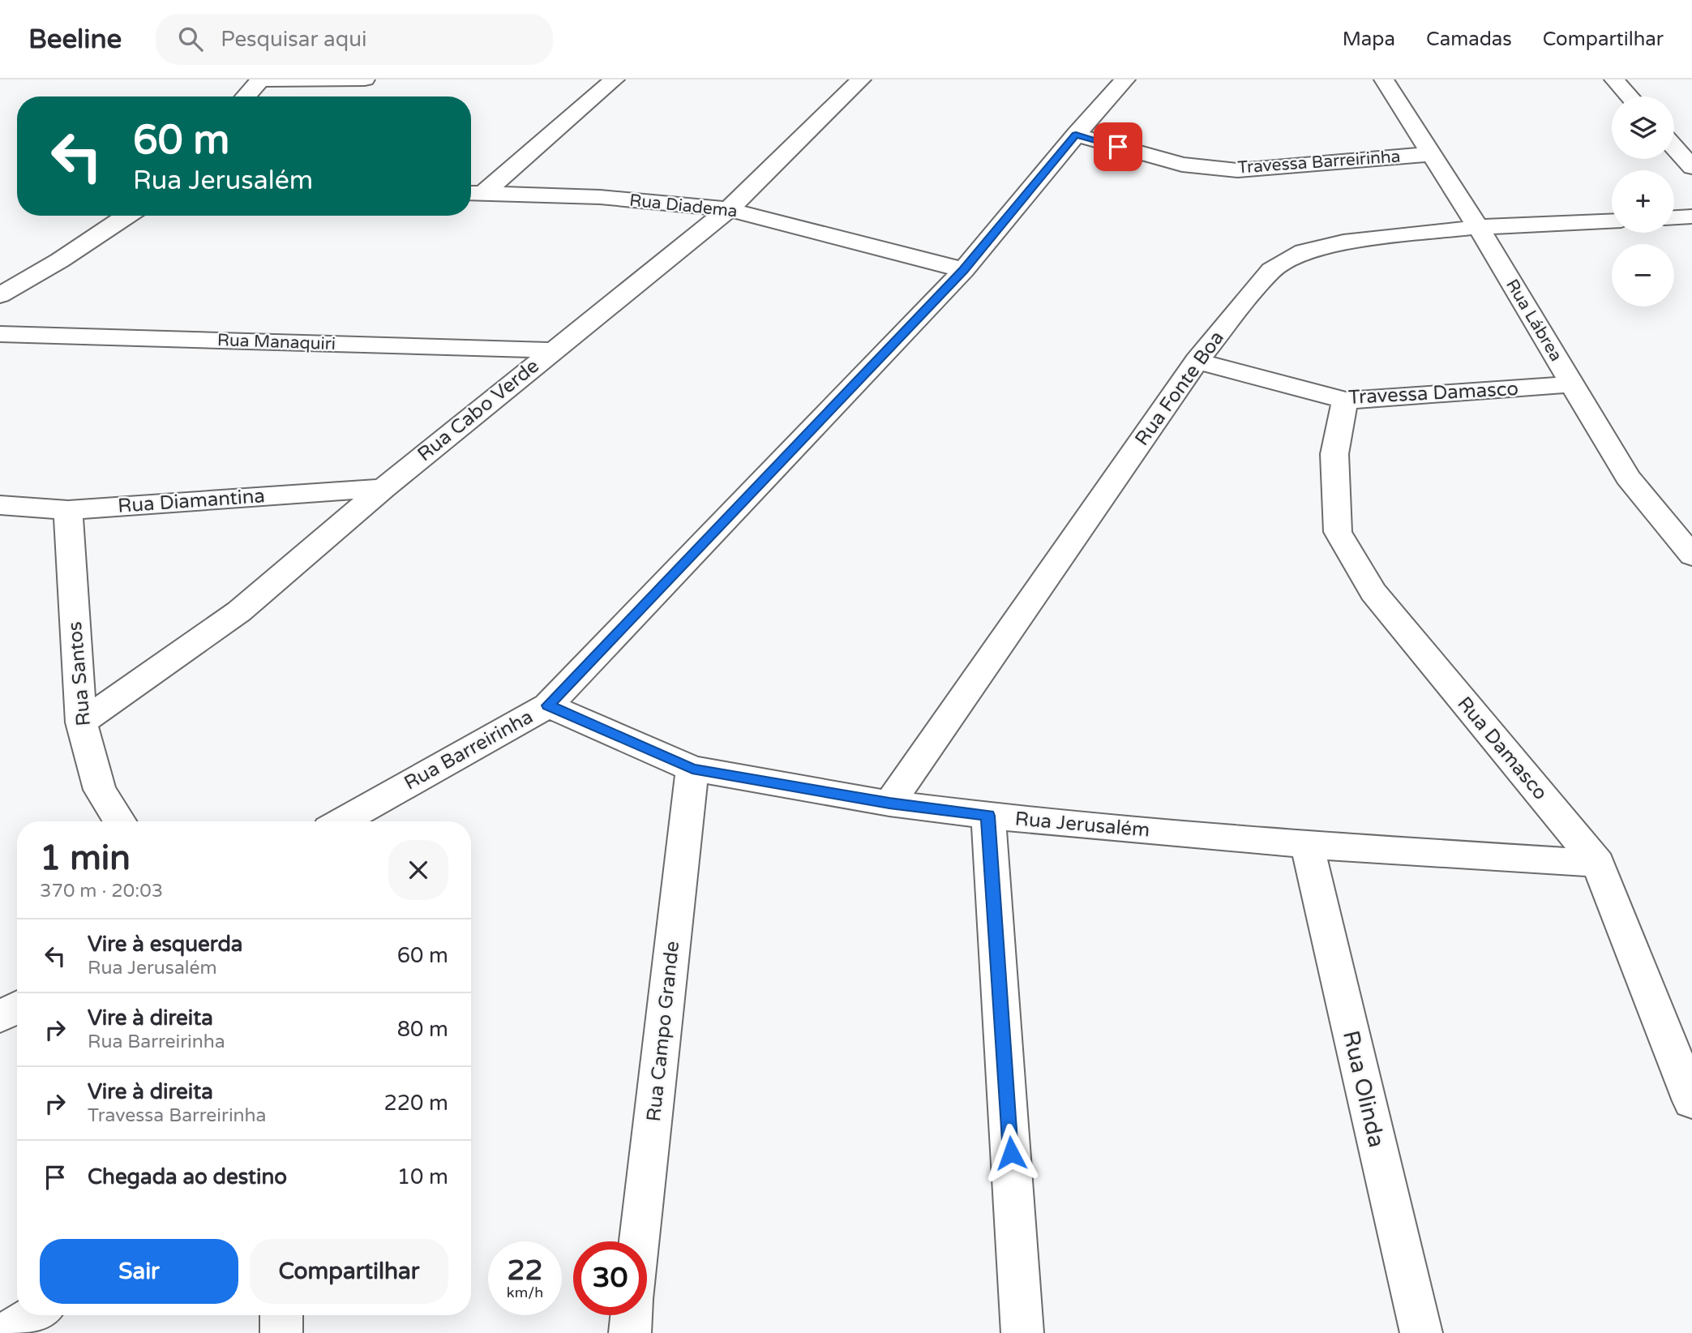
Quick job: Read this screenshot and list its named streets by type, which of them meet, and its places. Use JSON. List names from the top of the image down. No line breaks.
{"streets":{"street":["Travessa Barreirinha","Rua Diadema","Rua Lábrea","Rua Manaquiri","Rua Fonte Boa","Travessa Damasco","Rua Cabo Verde","Rua Diamantina","Rua Santos","Rua Damasco","Rua Barreirinha","Rua Jerusalém","Rua Campo Grande","Rua Olinda"]},"crossings":[["Travessa Barreirinha","Rua Lábrea"],["Travessa Barreirinha","Rua Barreirinha"],["Rua Diadema","Rua Cabo Verde"],["Rua Diadema","Rua Barreirinha"],["Rua Lábrea","Rua Fonte Boa"],["Rua Lábrea","Travessa Damasco"],["Rua Manaquiri","Rua Cabo Verde"],["Rua Fonte Boa","Travessa Damasco"],["Rua Fonte Boa","Rua Jerusalém"],["Travessa Damasco","Rua Damasco"],["Rua Cabo Verde","Rua Diamantina"],["Rua Cabo Verde","Rua Santos"],["Rua Diamantina","Rua Santos"],["Rua Damasco","Rua Jerusalém"],["Rua Barreirinha","Rua Jerusalém"],["Rua Jerusalém","Rua Campo Grande"],["Rua Jerusalém","Rua Olinda"]],"page":{"header":"Beeline","search":"Pesquisar aqui","nav":["Mapa","Camadas","Compartilhar"],"map_buttons":["+","−"],"turn":["60 m","Rua Jerusalém"],"heading":["1 min","370 m · 20:03"],"list":[{"name":"Vire à esquerda","note":"Rua Jerusalém","value":"60 m"},{"name":"Vire à direita","note":"Rua Barreirinha","value":"80 m"},{"name":"Vire à direita","note":"Travessa Barreirinha","value":"220 m"},{"name":"Chegada ao destino","value":"10 m"}],"buttons":["Sair","Compartilhar"],"speed":"22 km/h","limit":"30"}}
